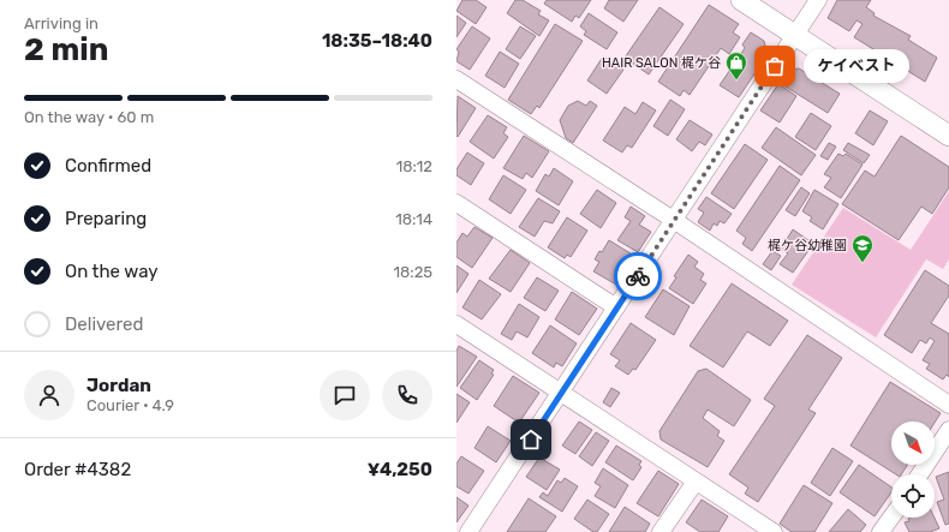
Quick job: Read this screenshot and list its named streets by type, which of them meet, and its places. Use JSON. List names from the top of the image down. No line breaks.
{"places":{"other":["ケイベスト"],"shop":["HAIR SALON 梶ケ谷"],"school or university":["梶ケ谷幼稚園"]},"north":"bottom right","page":{"heading":["2 min","Arriving in","18:35–18:40"],"panel":["Jordan","Courier · 4.9","Order #4382","¥4,250"],"bubble":"ケイベスト","bar":"On the way · 60 m","list":[["Confirmed","18:12"],["Preparing","18:14"],["On the way","18:25"],"Delivered"]}}
